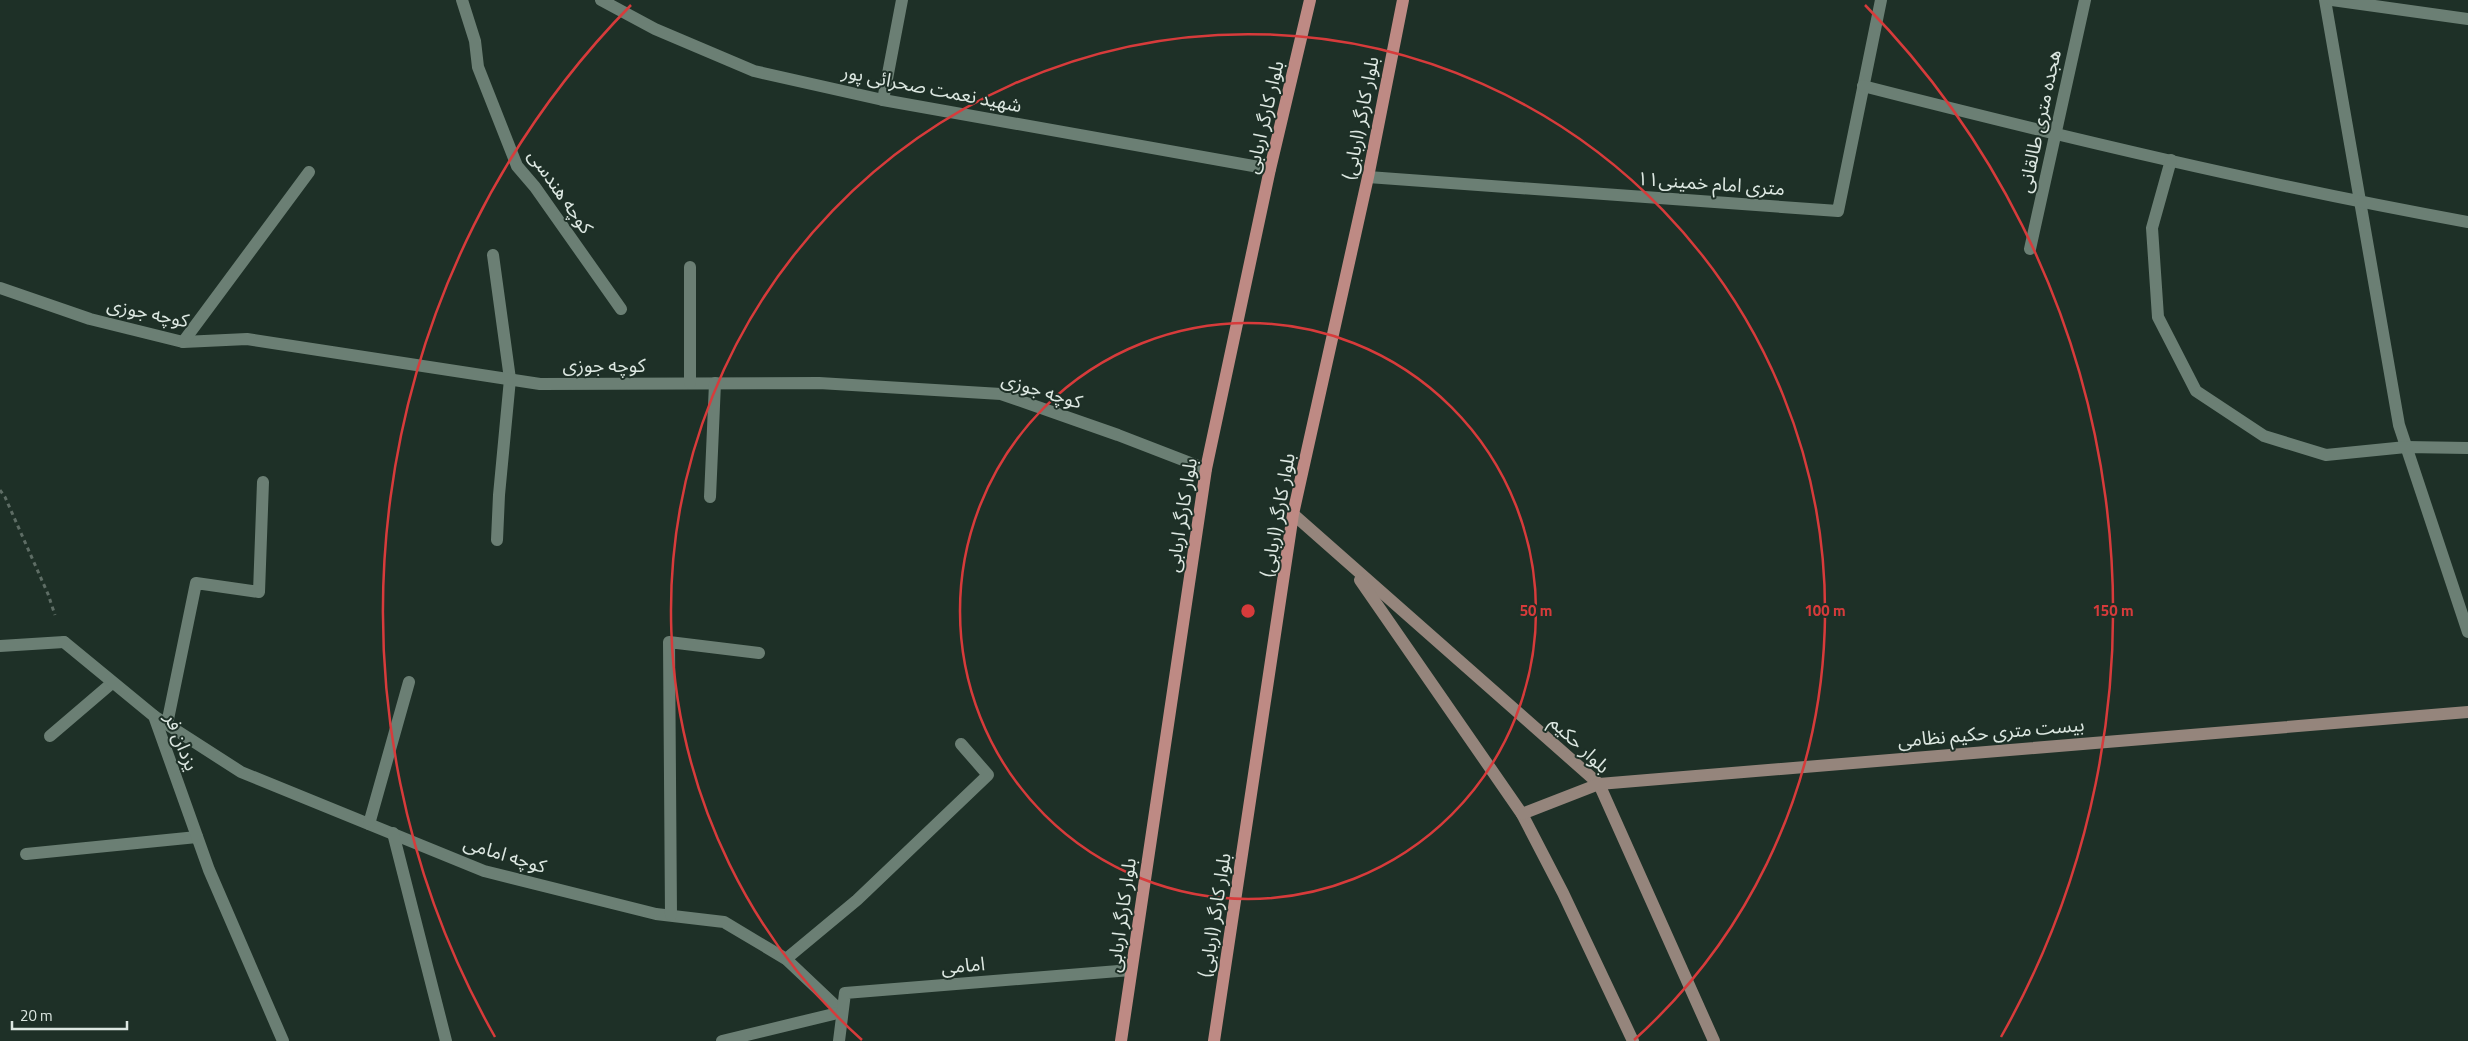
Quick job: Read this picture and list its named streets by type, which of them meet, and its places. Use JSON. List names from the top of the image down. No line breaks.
{"streets":{"main road":["بلوار کارگر اربابی","بلوار کارگر (اربابی)"],"street":["شهید نعمت صحرائی پور","هجده متری طالقانی","۱۱متری امام خمینی","کوچه هندسی","کوچه جوزی","بیست متری حکیم نظامی","یزدان فر","بلوار حکیم","کوچه امامی","امامی"]},"crossings":[["شهید نعمت صحرائی پور","بلوار کارگر اربابی"],["بلوار کارگر اربابی","کوچه جوزی"],["بلوار کارگر اربابی","امامی"],["بلوار کارگر (اربابی)","۱۱متری امام خمینی"],["بلوار کارگر (اربابی)","بلوار حکیم"],["بیست متری حکیم نظامی","بلوار حکیم"],["یزدان فر","کوچه امامی"],["کوچه امامی","امامی"]],"scale_bar":"20 m","rings":["50 m","100 m","150 m"]}
